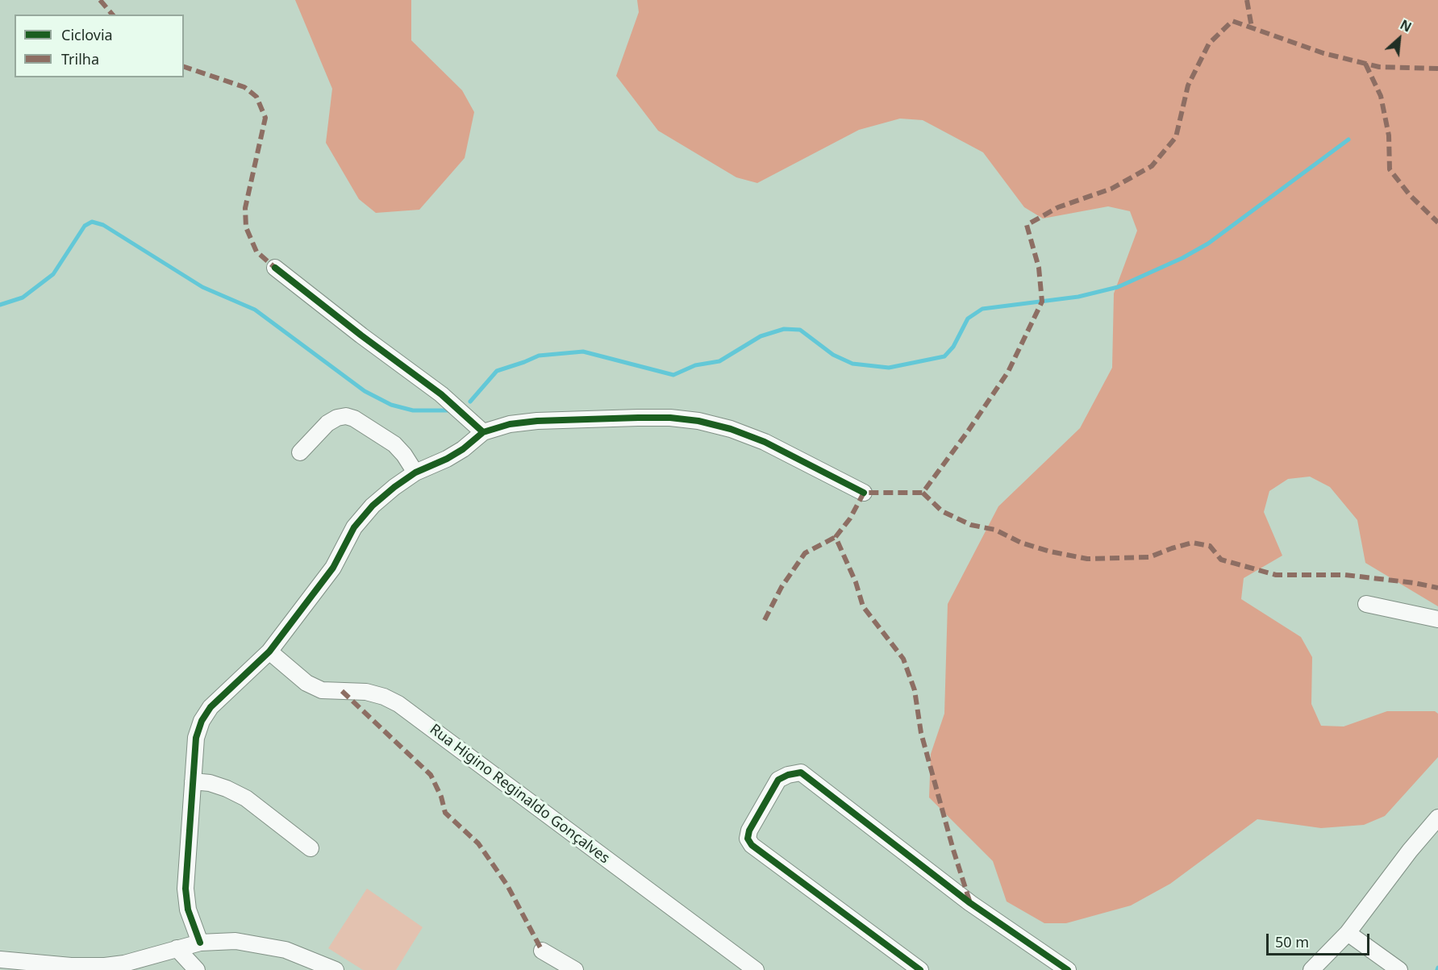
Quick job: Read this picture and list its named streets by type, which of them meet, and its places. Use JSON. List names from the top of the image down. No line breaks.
{"streets":{"street":["Rua Higino Reginaldo Gonçalves"]},"legend":["Ciclovia","Trilha"],"scale_bar":"50 m","north":"top right"}
